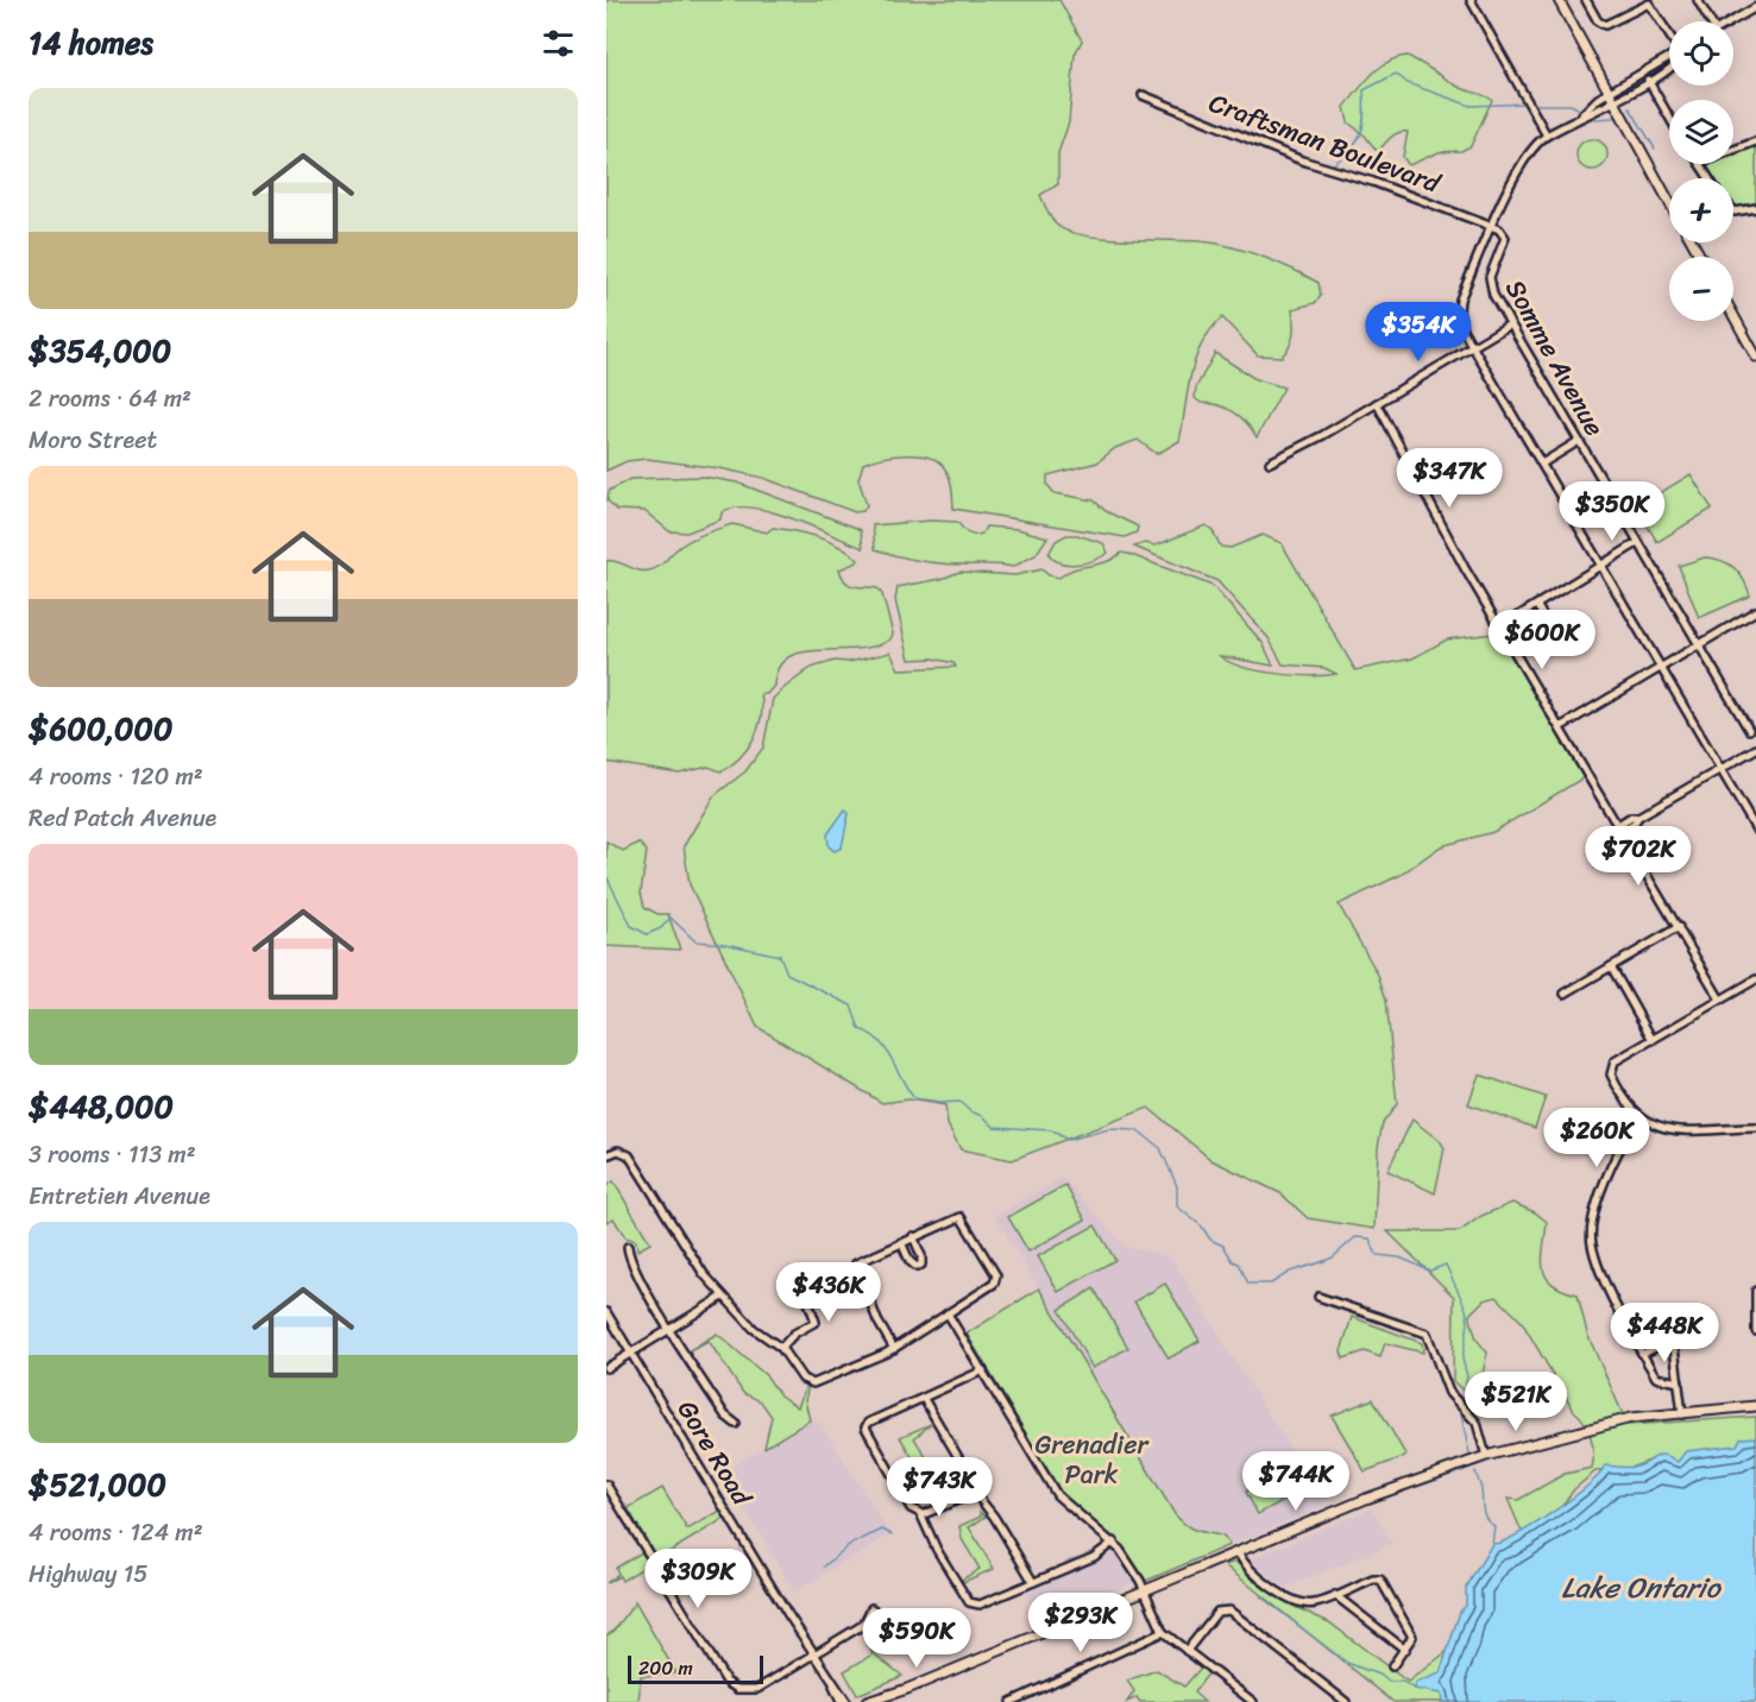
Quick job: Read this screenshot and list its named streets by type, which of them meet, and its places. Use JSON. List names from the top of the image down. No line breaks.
{"streets":{"street":["Craftsman Boulevard","Somme Avenue","Gore Road"]},"crossings":[["Craftsman Boulevard","Somme Avenue"]],"water":["Lake Ontario"],"parks":["Grenadier Park"],"scale_bar":"200 m","page":{"heading":"14 homes","map_buttons":["+","−"],"list":[{"name":"$354,000","note":"2 rooms · 64 m² · Moro Street"},{"name":"$600,000","note":"4 rooms · 120 m² · Red Patch Avenue"},{"name":"$448,000","note":"3 rooms · 113 m² · Entretien Avenue"},{"name":"$521,000","note":"4 rooms · 124 m² · Highway 15"}],"price":["$354K","$347K","$350K","$600K","$702K","$260K","$436K","$448K","$521K","$744K","$743K","$309K","$293K","$590K"],"scale":"200 m"}}
